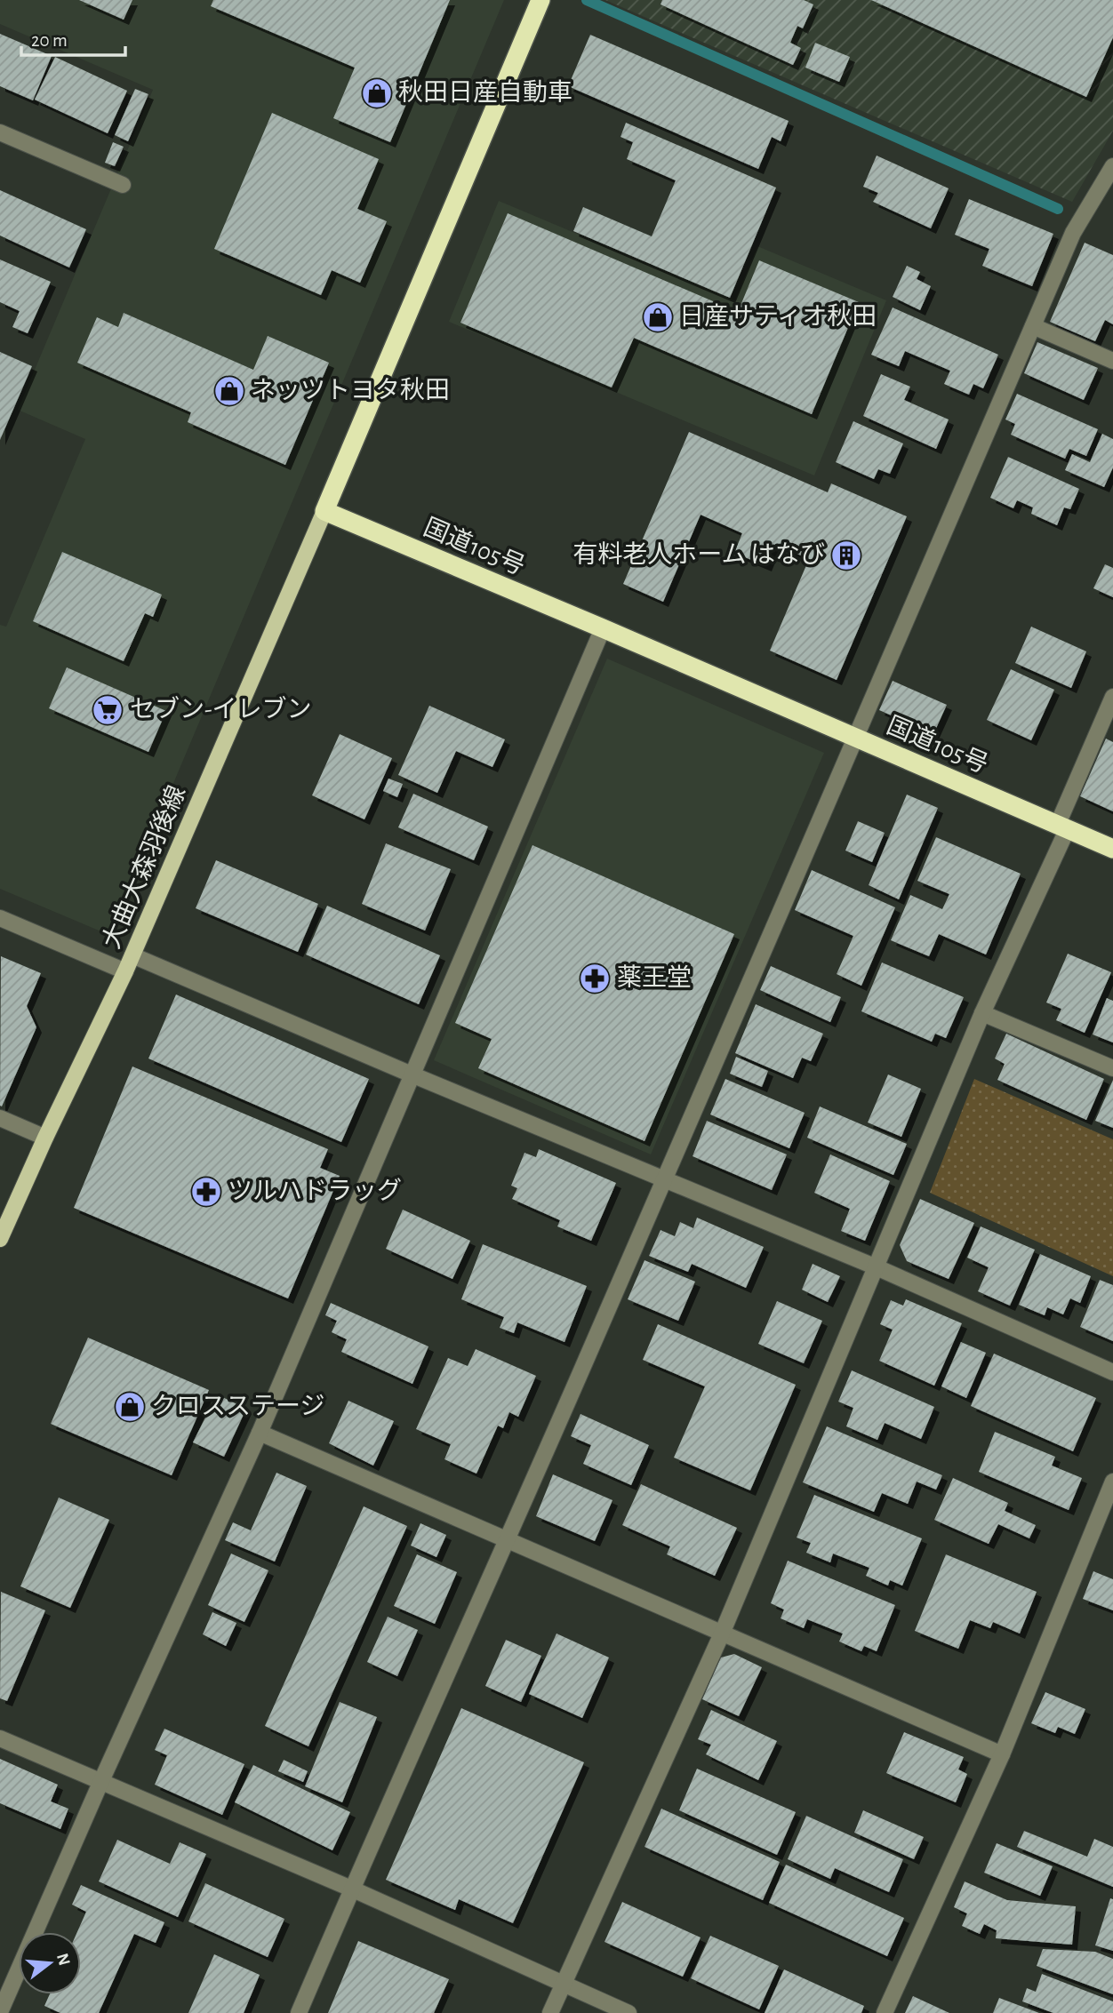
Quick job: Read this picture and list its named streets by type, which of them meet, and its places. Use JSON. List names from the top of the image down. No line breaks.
{"streets":{"highway":["国道105号"],"main road":["大曲大森羽後線"]},"crossings":[["国道105号","大曲大森羽後線"]],"places":{"shop":["秋田日産自動車","日産サティオ秋田","ネッツトヨタ秋田","クロスステージ"],"building":["有料老人ホーム はなび"],"supermarket":["セブン-イレブン"],"pharmacy":["薬王堂","ツルハドラッグ"]},"scale_bar":"20 m","north":"right"}
